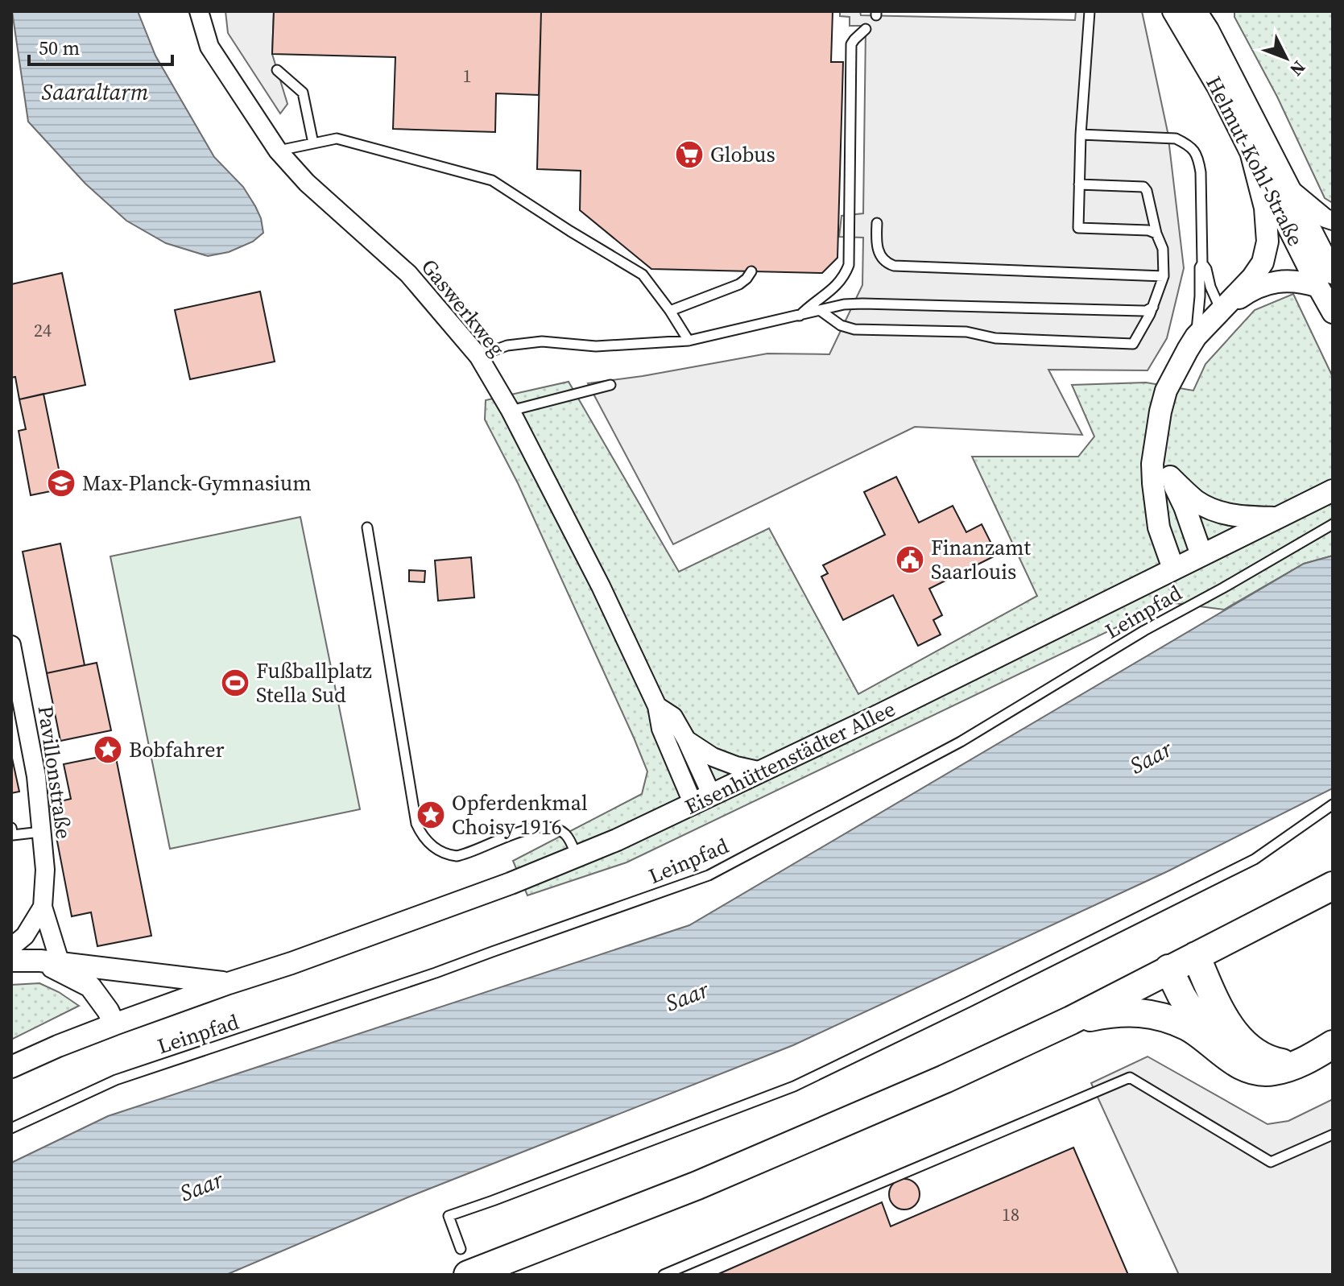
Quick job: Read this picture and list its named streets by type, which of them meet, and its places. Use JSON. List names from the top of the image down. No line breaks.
{"streets":{"street":["Helmut-Kohl-Straße","Gaswerkweg","Eisenhüttenstädter Allee","Pavillonstraße"],"lane":["Leinpfad"]},"crossings":[["Gaswerkweg","Eisenhüttenstädter Allee"],["Eisenhüttenstädter Allee","Pavillonstraße"]],"water":["Saaraltarm","Saar"],"places":{"supermarket":["Globus"],"school or university":["Max-Planck-Gymnasium"],"public building":["Finanzamt Saarlouis"],"sports":["Fußballplatz Stella Sud"],"place":["Bobfahrer","Opferdenkmal Choisy 1916"]},"house_numbers":["1","24","18"],"scale_bar":"50 m","north":"bottom right"}
